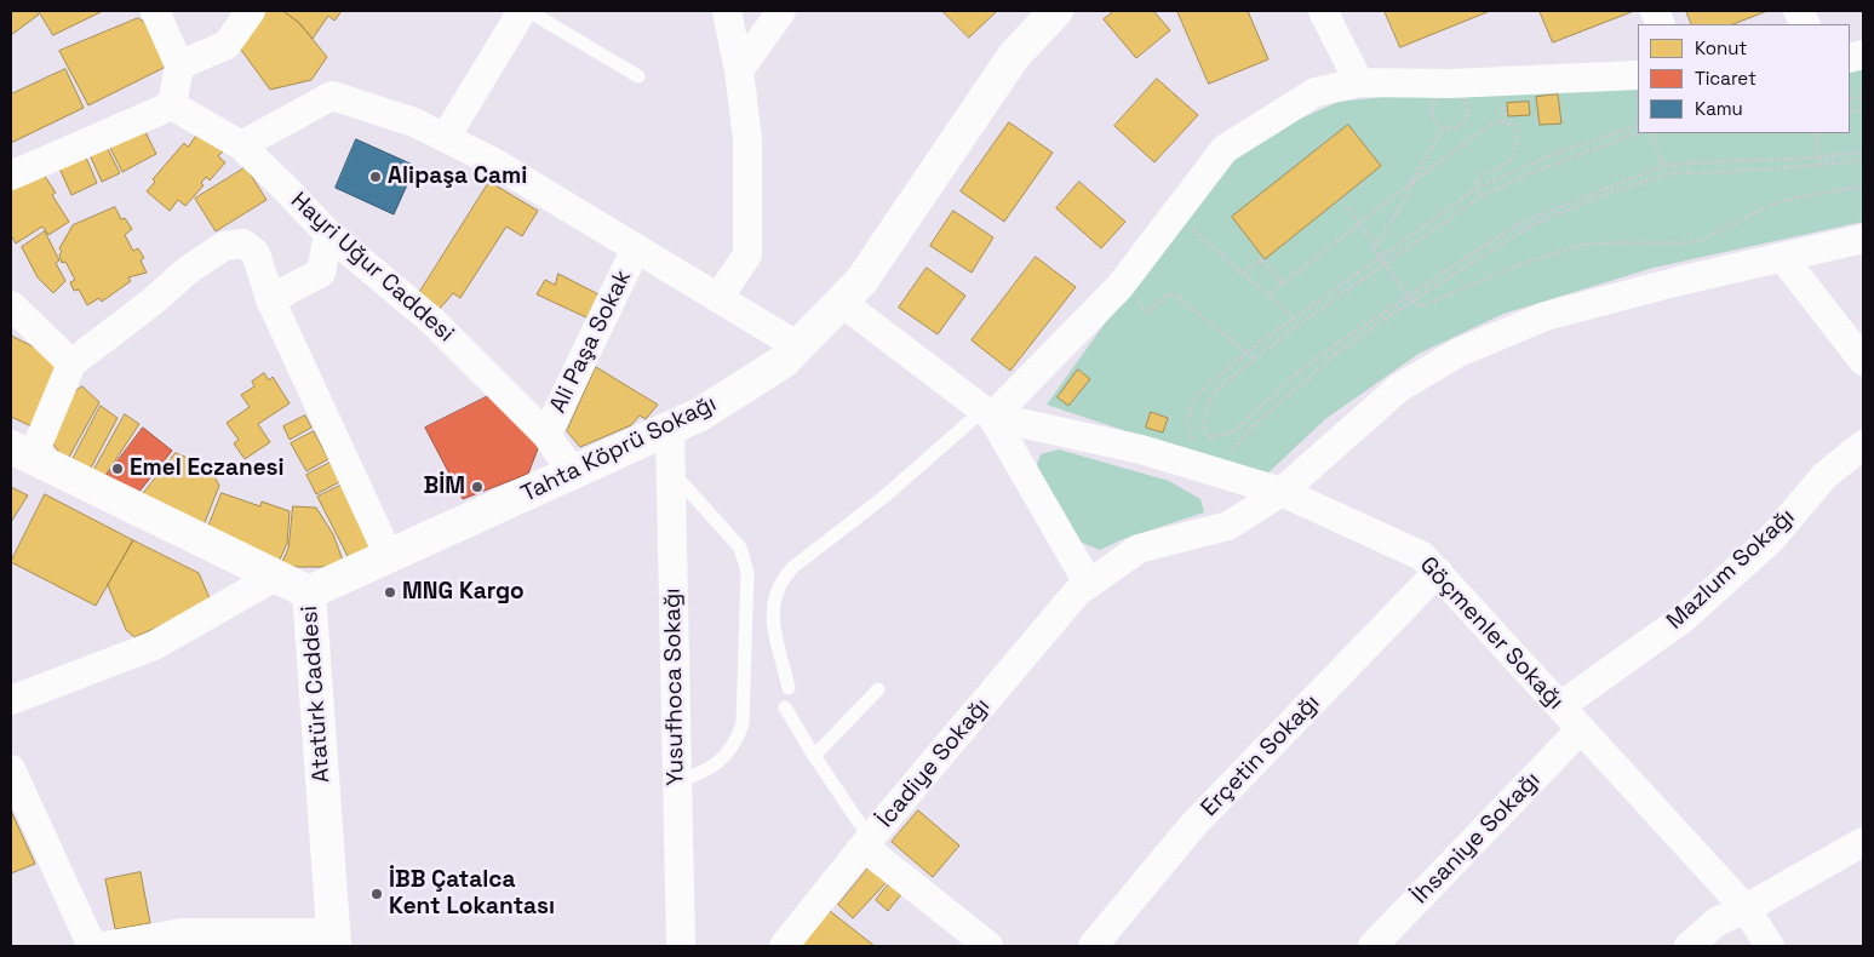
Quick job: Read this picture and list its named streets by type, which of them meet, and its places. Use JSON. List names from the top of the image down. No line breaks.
{"streets":{"street":["Hayri Uğur Caddesi","Ali Paşa Sokak","Tahta Köprü Sokağı","Mazlum Sokağı","Göçmenler Sokağı","Yusufhoca Sokağı","Atatürk Caddesi","Erçetin Sokağı","İcadiye Sokağı","İhsaniye Sokağı"]},"crossings":[["Hayri Uğur Caddesi","Ali Paşa Sokak"],["Hayri Uğur Caddesi","Tahta Köprü Sokağı"],["Tahta Köprü Sokağı","Göçmenler Sokağı"],["Tahta Köprü Sokağı","Yusufhoca Sokağı"],["Tahta Köprü Sokağı","Atatürk Caddesi"],["Mazlum Sokağı","Göçmenler Sokağı"],["Göçmenler Sokağı","Erçetin Sokağı"],["Göçmenler Sokağı","İcadiye Sokağı"],["Göçmenler Sokağı","İhsaniye Sokağı"]],"places":["Alipaşa Cami","Emel Eczanesi","BİM","MNG Kargo","İBB Çatalca Kent Lokantası"],"legend":["Konut","Ticaret","Kamu"]}
